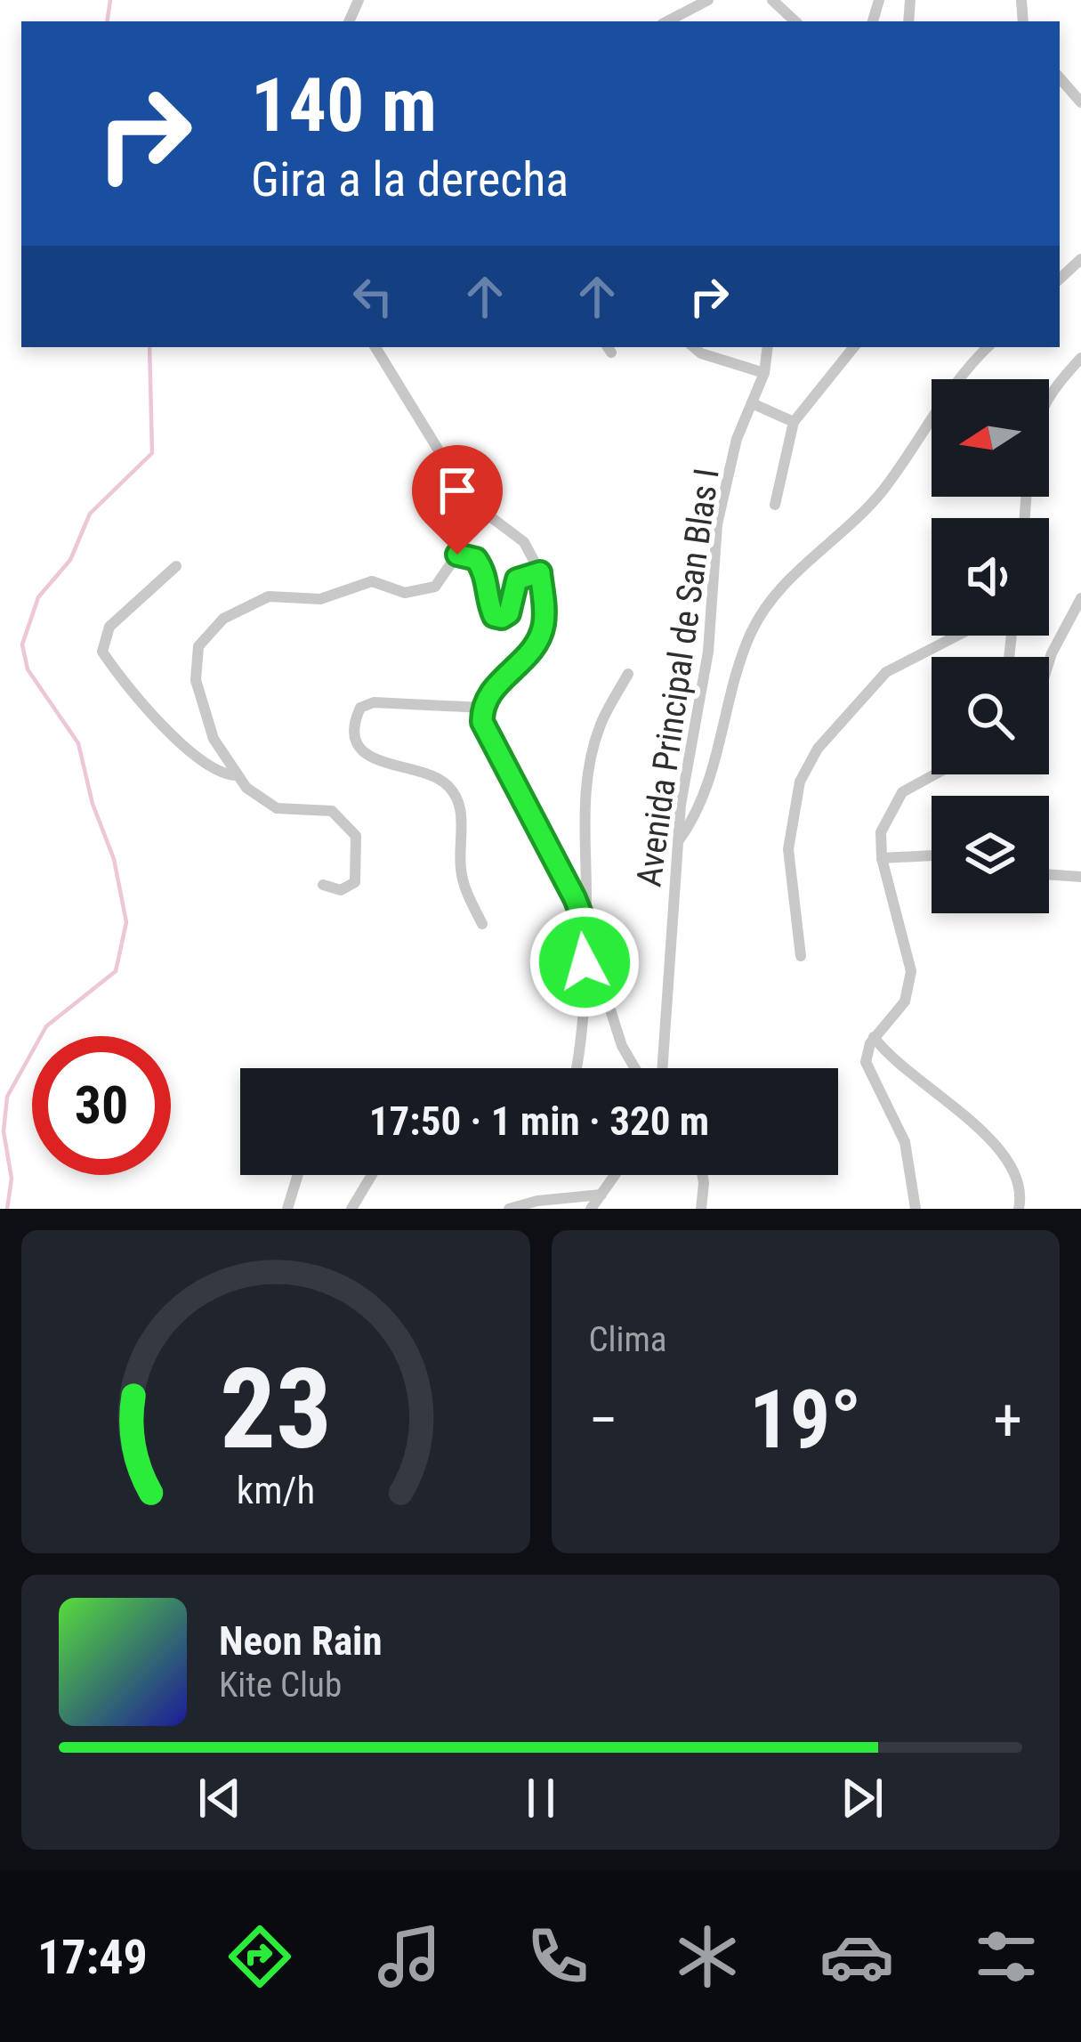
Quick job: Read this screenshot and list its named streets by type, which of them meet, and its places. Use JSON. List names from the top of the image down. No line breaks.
{"streets":{"street":["Avenida Principal de San Blas I"]},"north":"left","page":{"turn":["140 m","Gira a la derecha"],"limit":"30","trip":"17:50 · 1 min · 320 m","tile":"Clima","heat":["−","19°","+"],"song":["Neon Rain","Kite Club"],"tabs":"17:49","gauge":["23","km/h"]}}
